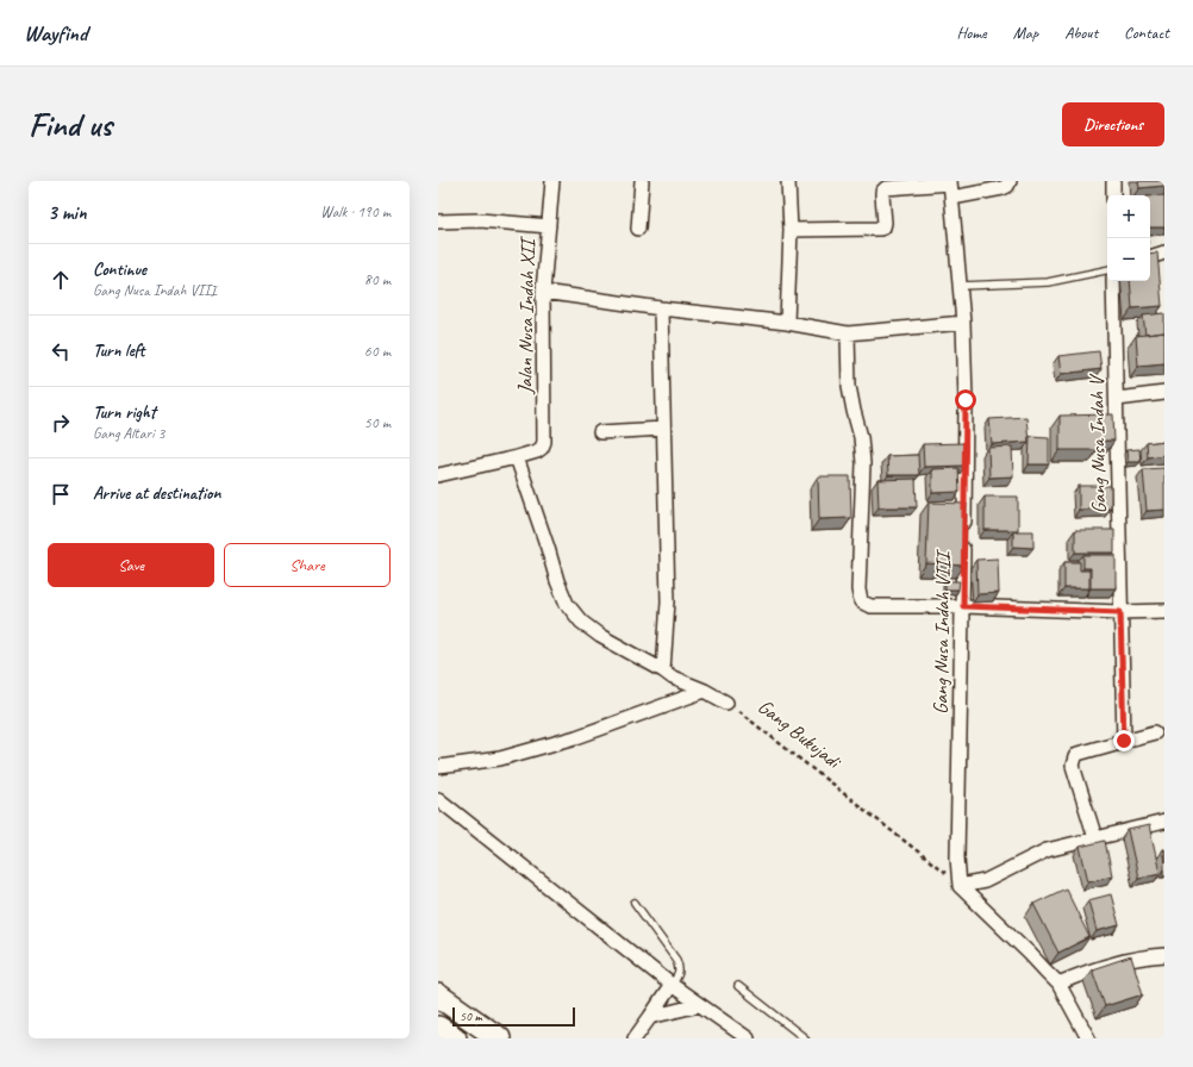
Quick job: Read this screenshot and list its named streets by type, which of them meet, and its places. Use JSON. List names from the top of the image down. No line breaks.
{"streets":{"street":["Jalan Nusa Indah XII","Gang Nusa Indah V","Gang Nusa Indah VIII","Gang Bukujadi"]},"crossings":[["Jalan Nusa Indah XII","Gang Bukujadi"],["Gang Nusa Indah VIII","Gang Bukujadi"]],"scale_bar":"50 m","page":{"header":"Wayfind","nav":["Home","Map","About","Contact"],"buttons":["Directions",["Save","Share"]],"title":"Find us","heading":["3 min","Walk · 190 m"],"map_buttons":["+","−"],"list":[["Continue","Gang Nusa Indah VIII","80 m"],["Turn left","60 m"],["Turn right","Gang Altari 3","50 m"],"Arrive at destination"],"scale":"50 m"}}
